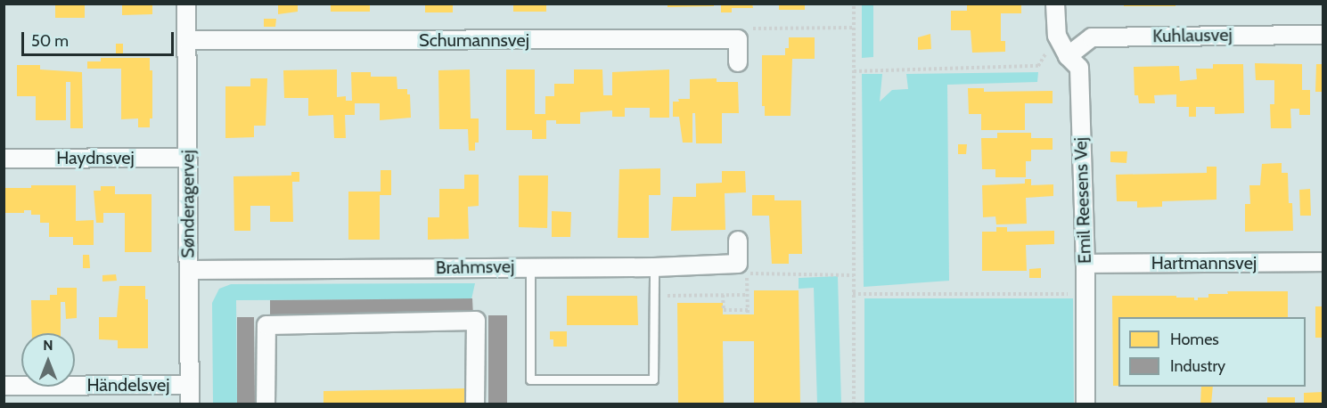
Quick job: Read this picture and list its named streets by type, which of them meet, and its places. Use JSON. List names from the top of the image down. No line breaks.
{"streets":{"street":["Kuhlausvej","Schumannsvej","Haydnsvej","Emil Reesens Vej","Sønderagervej","Hartmannsvej","Brahmsvej","Händelsvej"]},"crossings":[["Kuhlausvej","Emil Reesens Vej"],["Schumannsvej","Sønderagervej"],["Haydnsvej","Sønderagervej"],["Emil Reesens Vej","Hartmannsvej"],["Sønderagervej","Brahmsvej"],["Sønderagervej","Händelsvej"]],"legend":["Homes","Industry"],"scale_bar":"50 m","north":"top"}
